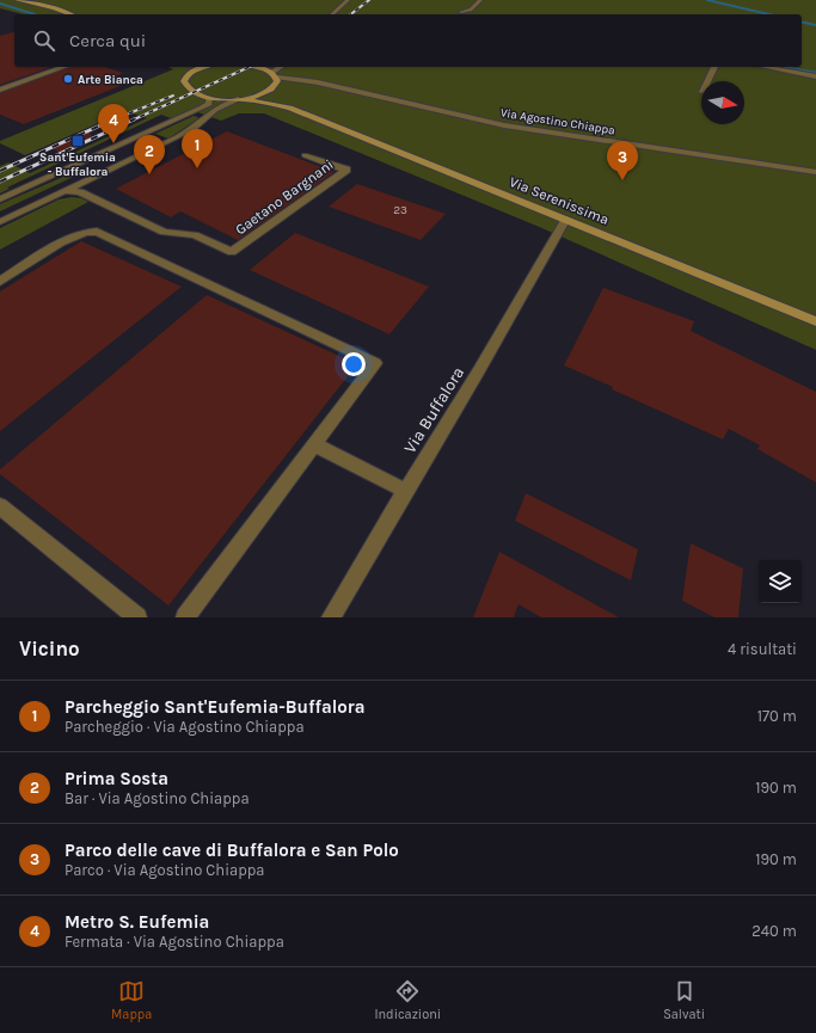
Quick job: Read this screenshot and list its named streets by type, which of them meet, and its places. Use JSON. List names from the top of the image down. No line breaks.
{"streets":{"main road":["Via Serenissima"],"street":["Via Agostino Chiappa","Gaetano Bargnani","Via Buffalora"]},"crossings":[["Via Agostino Chiappa","Via Serenissima"],["Via Serenissima","Via Buffalora"]],"places":{"other":["Arte Bianca"],"transit":["Sant'Eufemia - Buffalora"]},"house_numbers":["23"],"north":"right","page":{"search":"Cerca qui","pins":["4","1","2","3"],"heading":["Vicino","4 risultati"],"list":[{"mark":"1","name":"Parcheggio Sant'Eufemia-Buffalora","note":"Parcheggio · Via Agostino Chiappa","value":"170 m"},{"mark":"2","name":"Prima Sosta","note":"Bar · Via Agostino Chiappa","value":"190 m"},{"mark":"3","name":"Parco delle cave di Buffalora e San Polo","note":"Parco · Via Agostino Chiappa","value":"190 m"},{"mark":"4","name":"Metro S. Eufemia","note":"Fermata · Via Agostino Chiappa","value":"240 m"}],"nav":["Mappa","Indicazioni","Salvati"]}}
